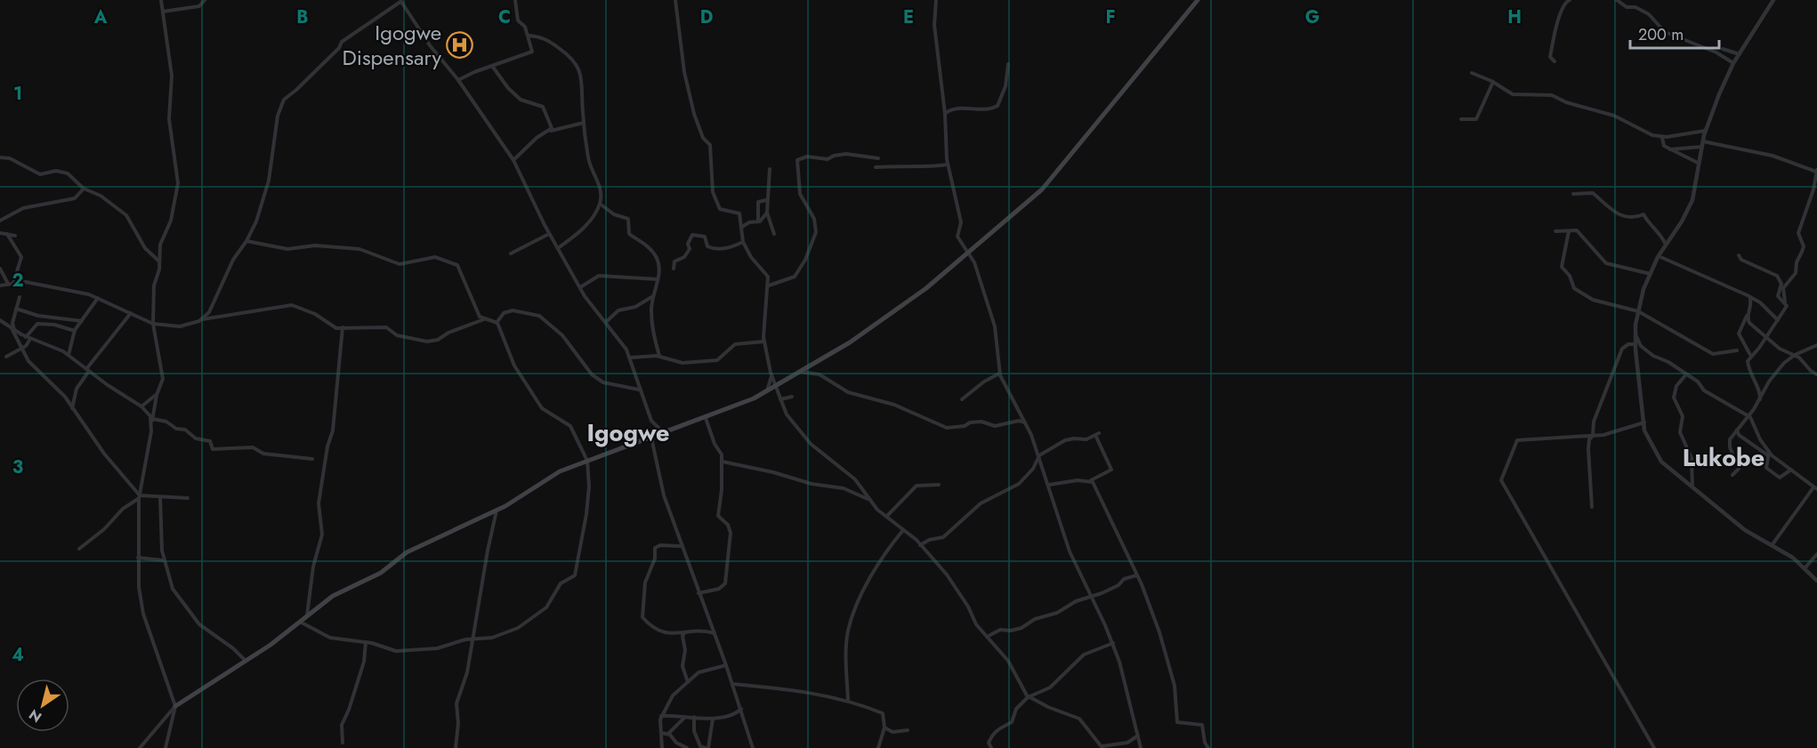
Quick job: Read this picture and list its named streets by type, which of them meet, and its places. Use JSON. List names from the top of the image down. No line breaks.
{"districts":["Igogwe","Lukobe"],"places":{"hospital":["Igogwe Dispensary"]},"scale_bar":"200 m","north":"bottom left","grid":{"columns":["A","B","C","D","E","F","G","H"],"rows":["1","2","3","4"]}}
